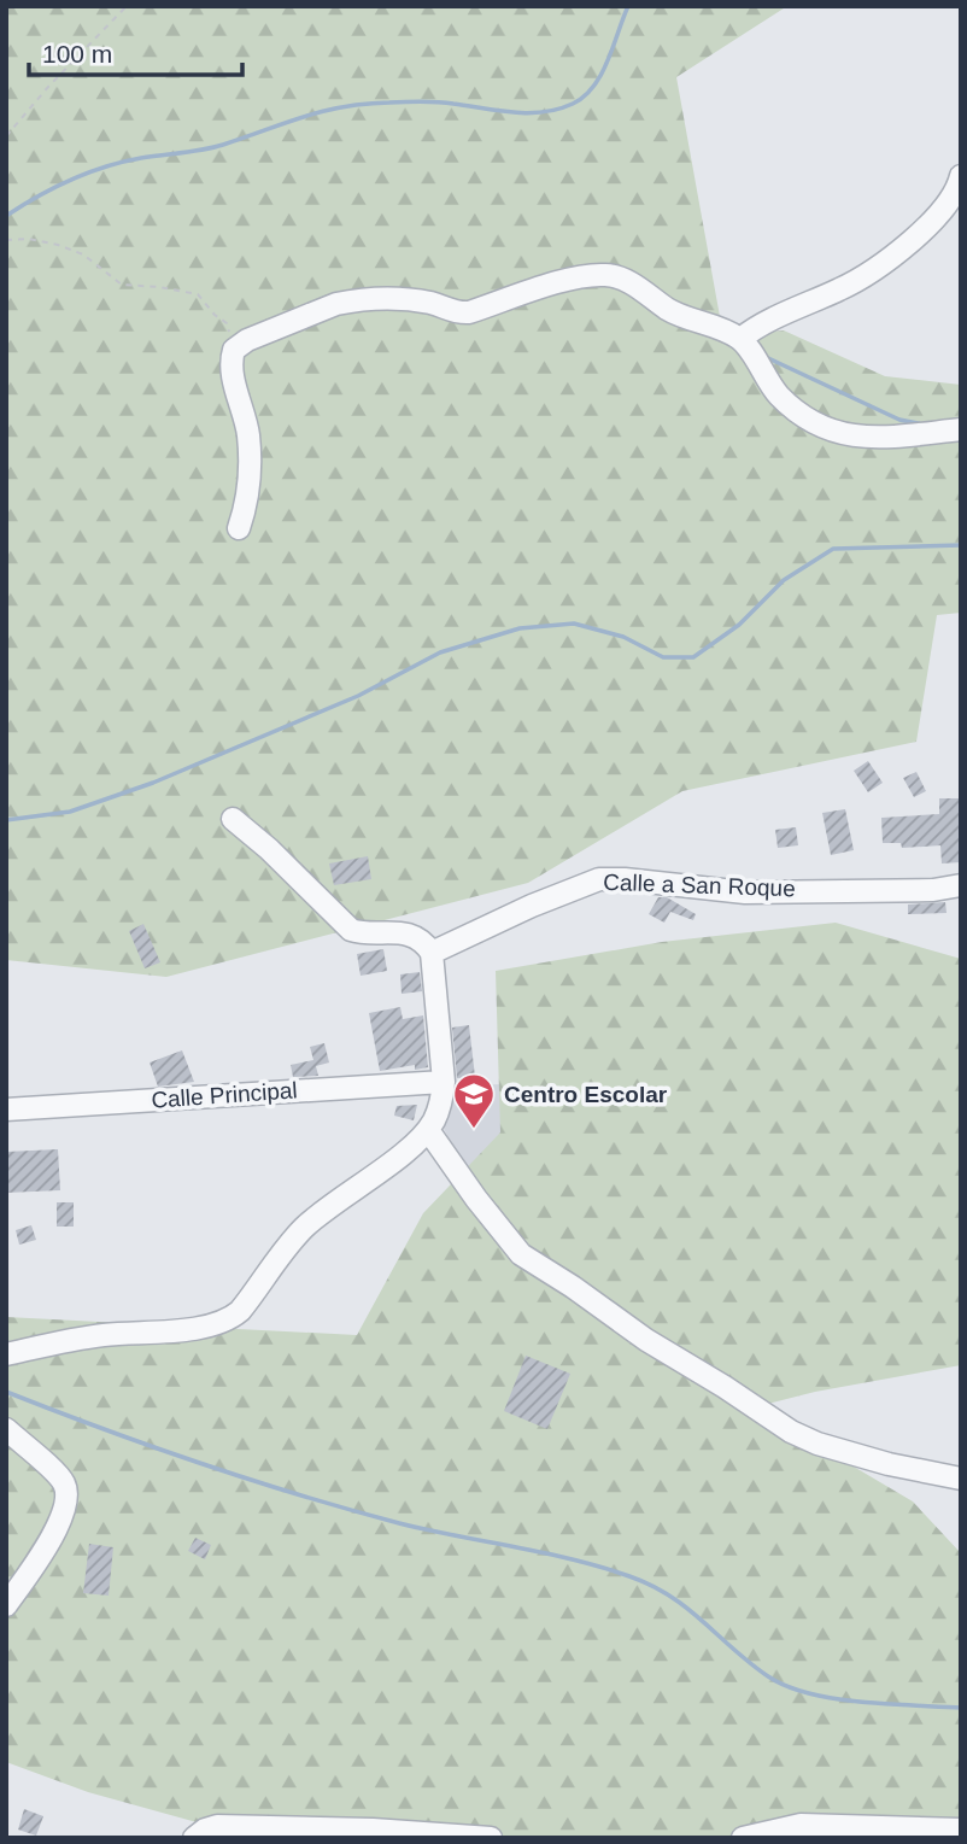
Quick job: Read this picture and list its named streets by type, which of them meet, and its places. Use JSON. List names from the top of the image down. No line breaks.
{"streets":{"street":["Calle a San Roque","Calle Principal"]},"places":{"school or university":["Centro Escolar"]},"scale_bar":"100 m"}
